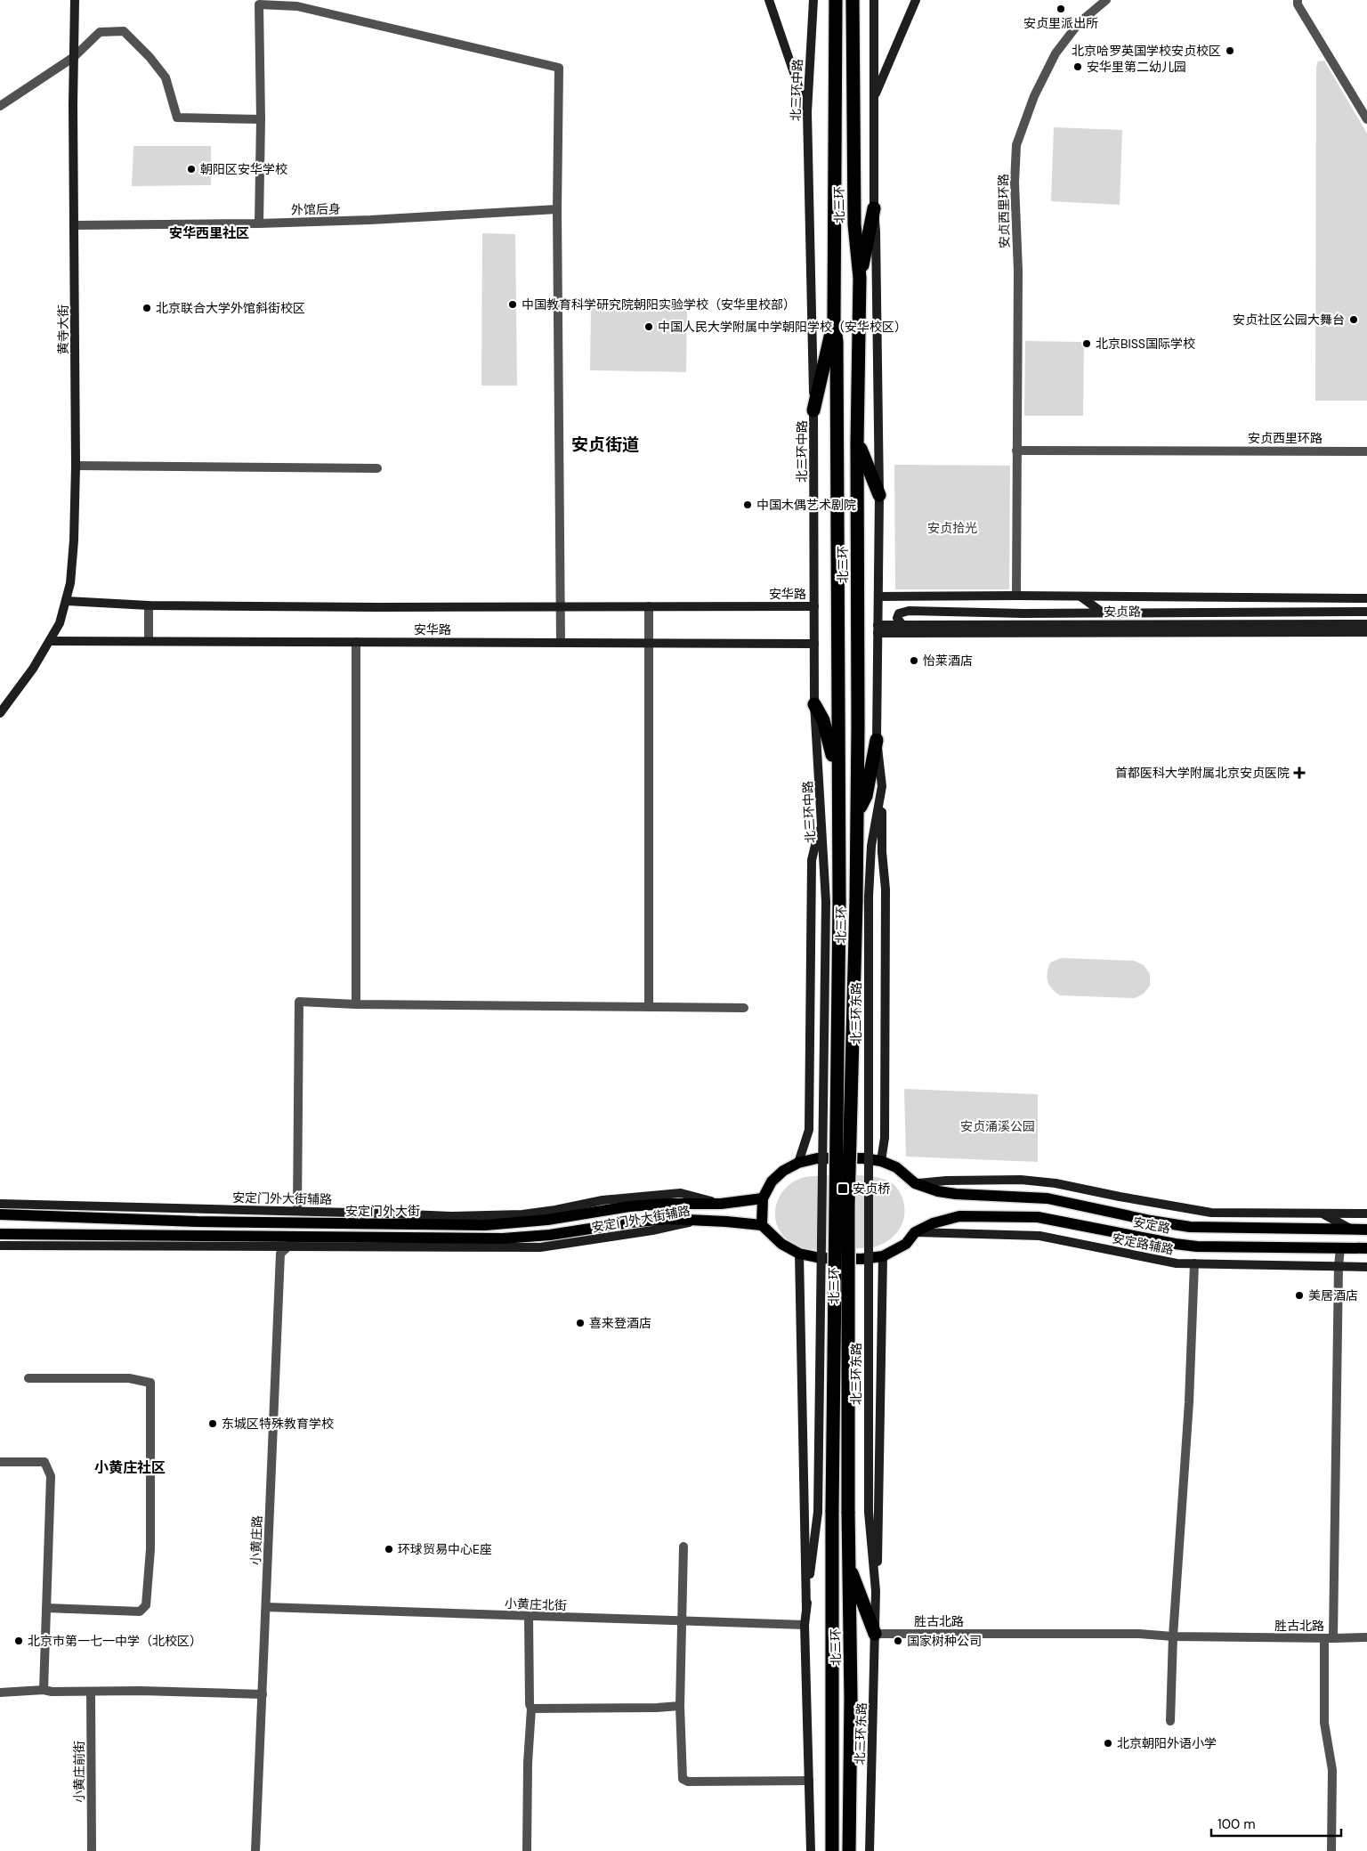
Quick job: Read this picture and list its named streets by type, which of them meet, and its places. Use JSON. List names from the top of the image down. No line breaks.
{"streets":{"highway":["北三环"],"main road":["安定门外大街","安定路"],"street":["北三环中路","外馆后身","安贞西里环路","黄寺大街","安华路","安贞路","北三环东路","安定门外大街辅路","安定路辅路","小黄庄路","小黄庄北街","胜古北路","小黄庄前街"]},"crossings":[["北三环中路","北三环"],["北三环中路","安华路"],["北三环","北三环东路"],["外馆后身","黄寺大街"],["安贞西里环路","安贞路"],["黄寺大街","安华路"],["北三环东路","胜古北路"],["安定门外大街辅路","安定门外大街"],["安定门外大街辅路","小黄庄路"],["安定路","安定路辅路"],["安定路","胜古北路"],["安定路辅路","胜古北路"],["小黄庄路","小黄庄北街"]],"districts":["安华西里社区","安贞街道","小黄庄社区"],"parks":["安贞拾光","安贞涌溪公园"],"places":{"other":["安贞里派出所","北京哈罗英国学校安贞校区","安华里第二幼儿园","朝阳区安华学校","中国教育科学研究院朝阳实验学校（安华里校部）","北京联合大学外馆斜街校区","安贞社区公园大舞台","中国人民大学附属中学朝阳学校（安华校区）","北京BISS国际学校","中国木偶艺术剧院","怡莱酒店","美居酒店","喜来登酒店","东城区特殊教育学校","环球贸易中心E座","北京市第一七一中学（北校区）","国家树种公司","北京朝阳外语小学"],"health":["首都医科大学附属北京安贞医院"],"transit":["安贞桥"]},"scale_bar":"100 m"}
